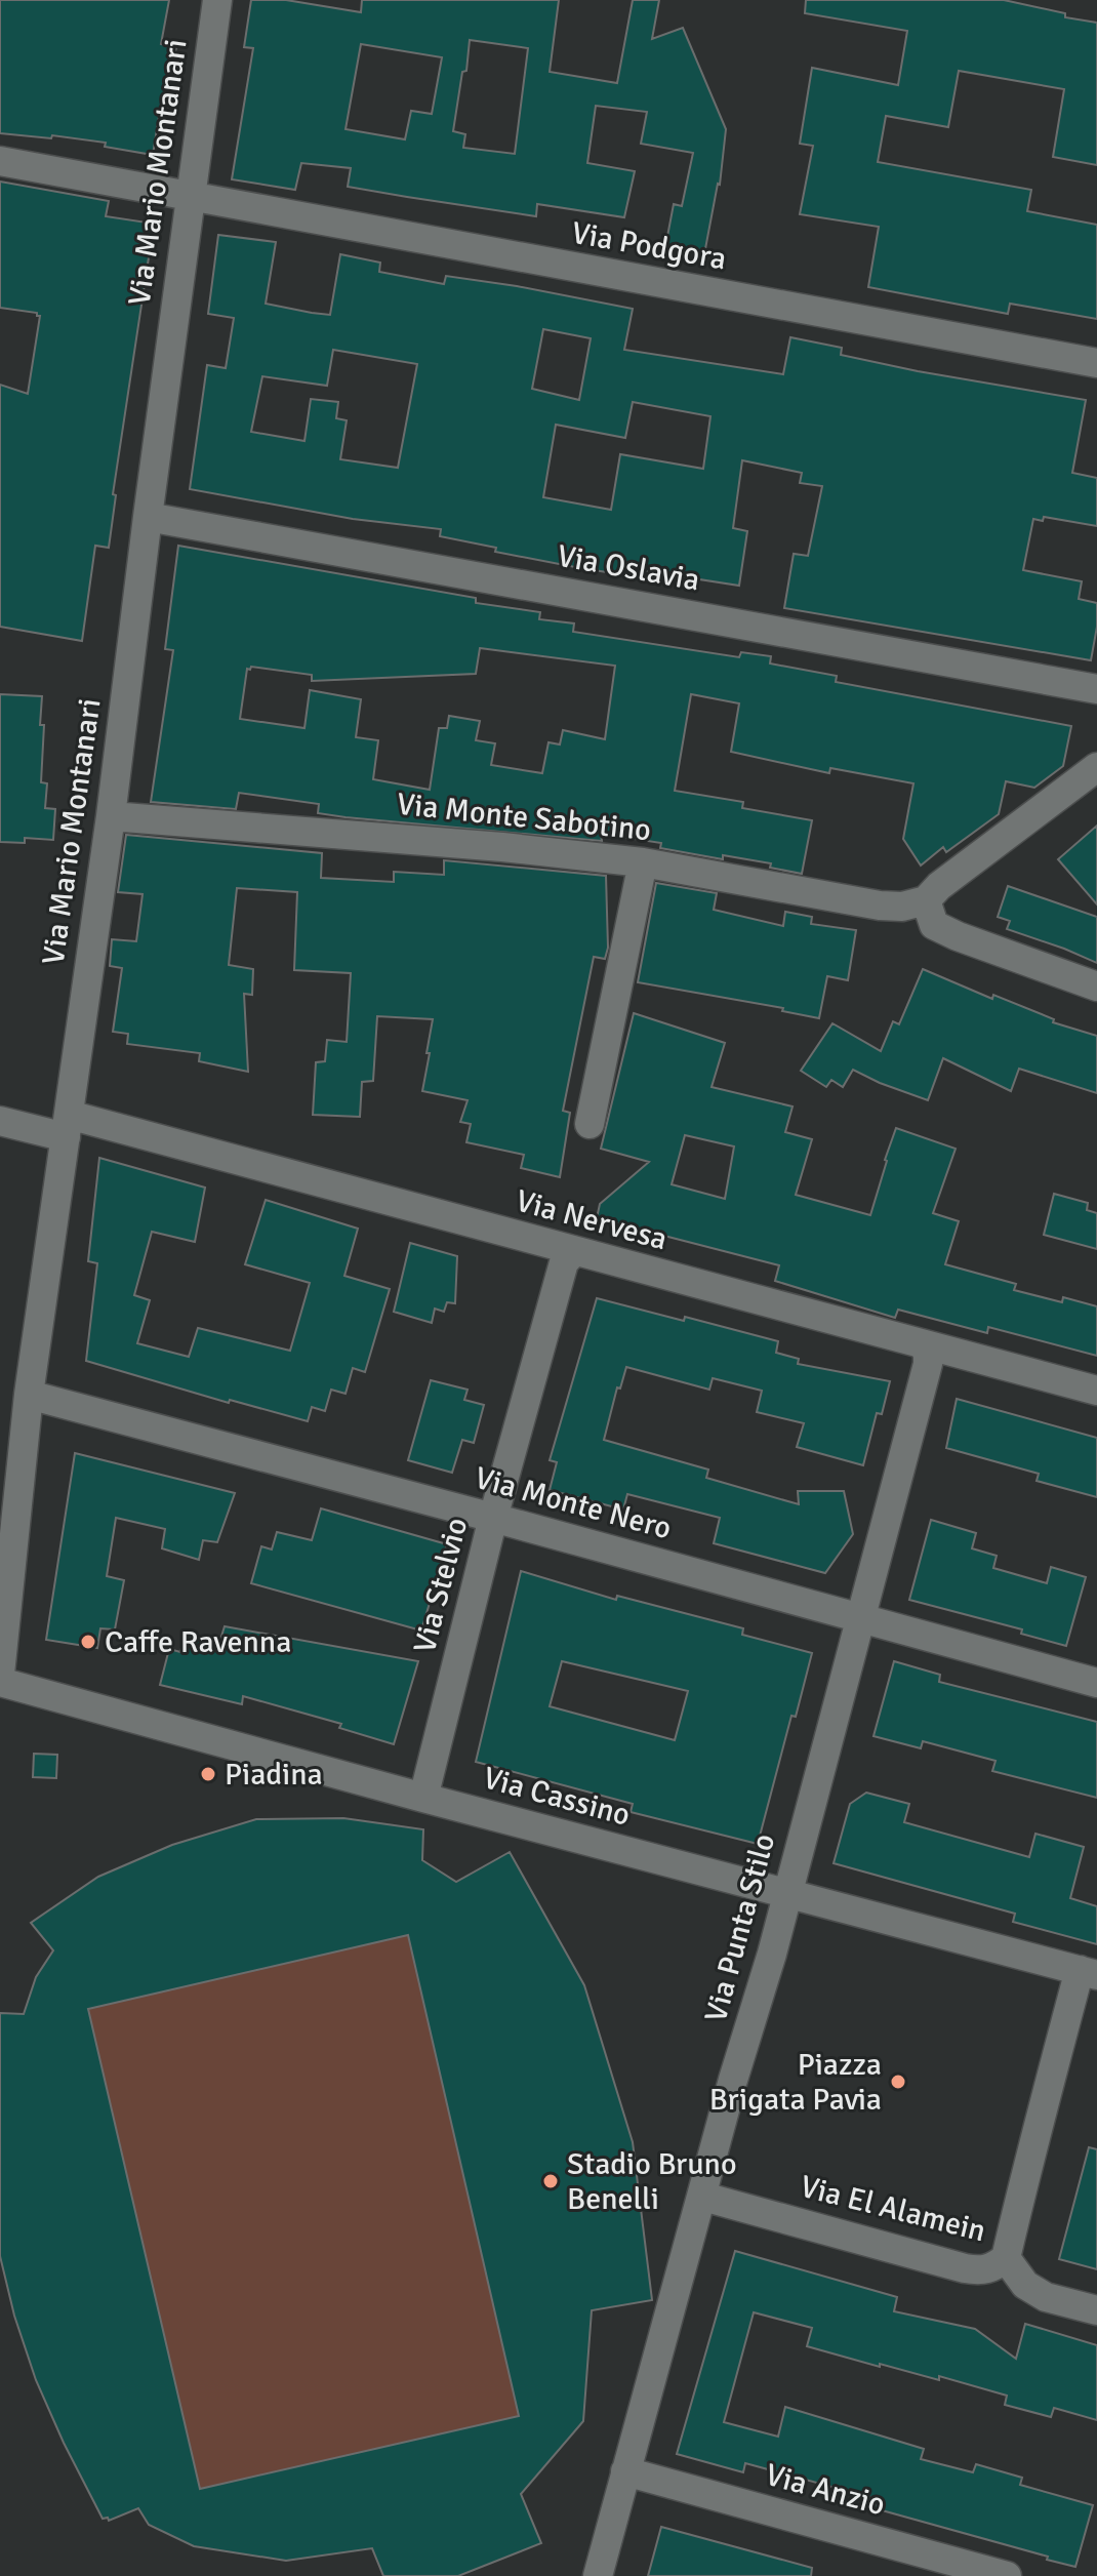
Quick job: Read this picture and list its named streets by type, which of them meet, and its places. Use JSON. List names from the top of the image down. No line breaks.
{"streets":{"street":["Via Mario Montanari","Via Podgora","Via Oslavia","Via Monte Sabotino","Via Nervesa","Via Monte Nero","Via Stelvio","Via Cassino","Via Punta Stilo","Via El Alamein","Via Anzio"]},"crossings":[["Via Mario Montanari","Via Podgora"],["Via Mario Montanari","Via Oslavia"],["Via Mario Montanari","Via Monte Sabotino"],["Via Mario Montanari","Via Nervesa"],["Via Mario Montanari","Via Monte Nero"],["Via Nervesa","Via Stelvio"],["Via Nervesa","Via Punta Stilo"],["Via Monte Nero","Via Stelvio"],["Via Monte Nero","Via Punta Stilo"],["Via Stelvio","Via Cassino"],["Via Cassino","Via Punta Stilo"],["Via Punta Stilo","Via El Alamein"],["Via Punta Stilo","Via Anzio"]],"places":["Caffe Ravenna","Piadina","Piazza Brigata Pavia","Stadio Bruno Benelli"]}
